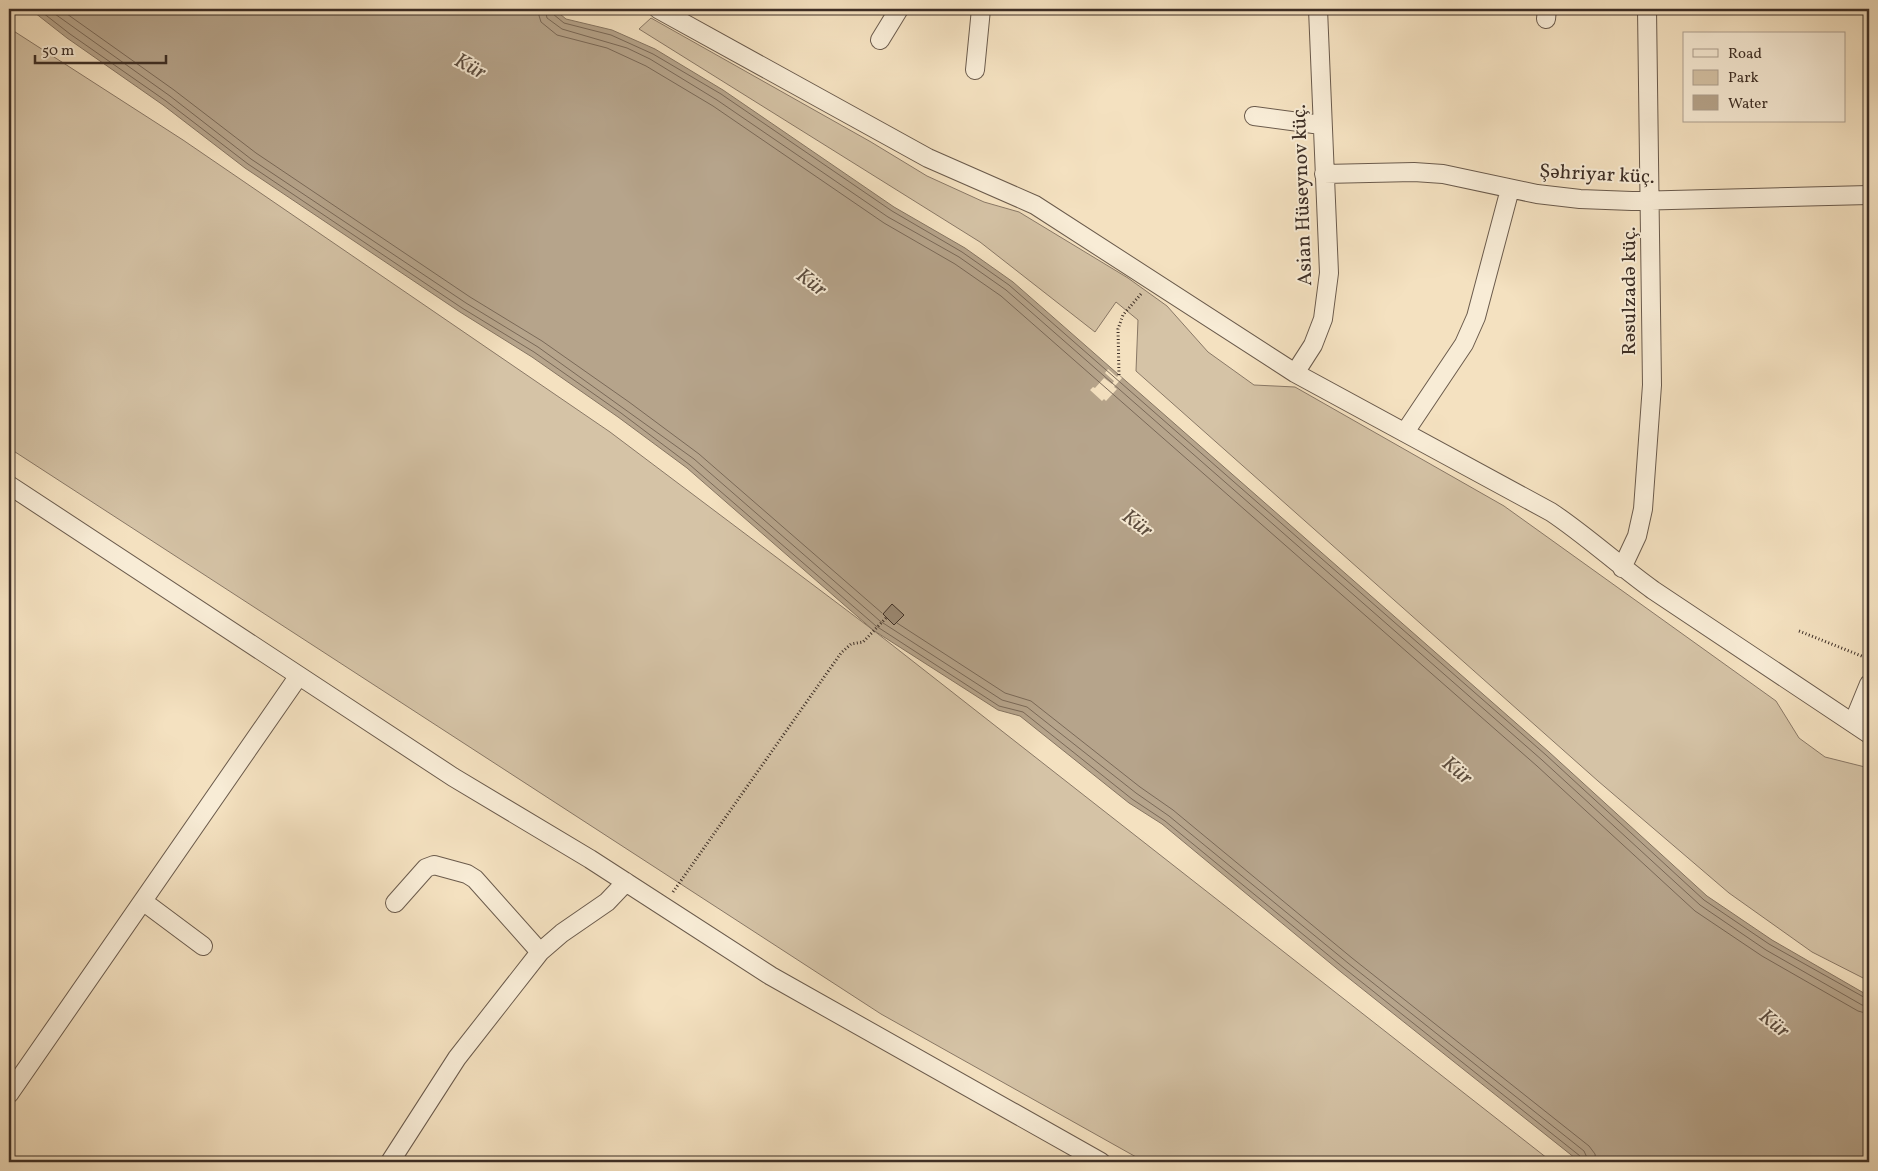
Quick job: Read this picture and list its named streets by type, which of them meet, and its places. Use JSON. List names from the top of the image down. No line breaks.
{"streets":{"street":["Şəhriyar küç.","Asian Hüseynov küç.","Rəsulzadə küç."]},"crossings":[["Şəhriyar küç.","Asian Hüseynov küç."],["Şəhriyar küç.","Rəsulzadə küç."]],"water":["Kür"],"legend":["Road","Park","Water"],"scale_bar":"50 m"}
